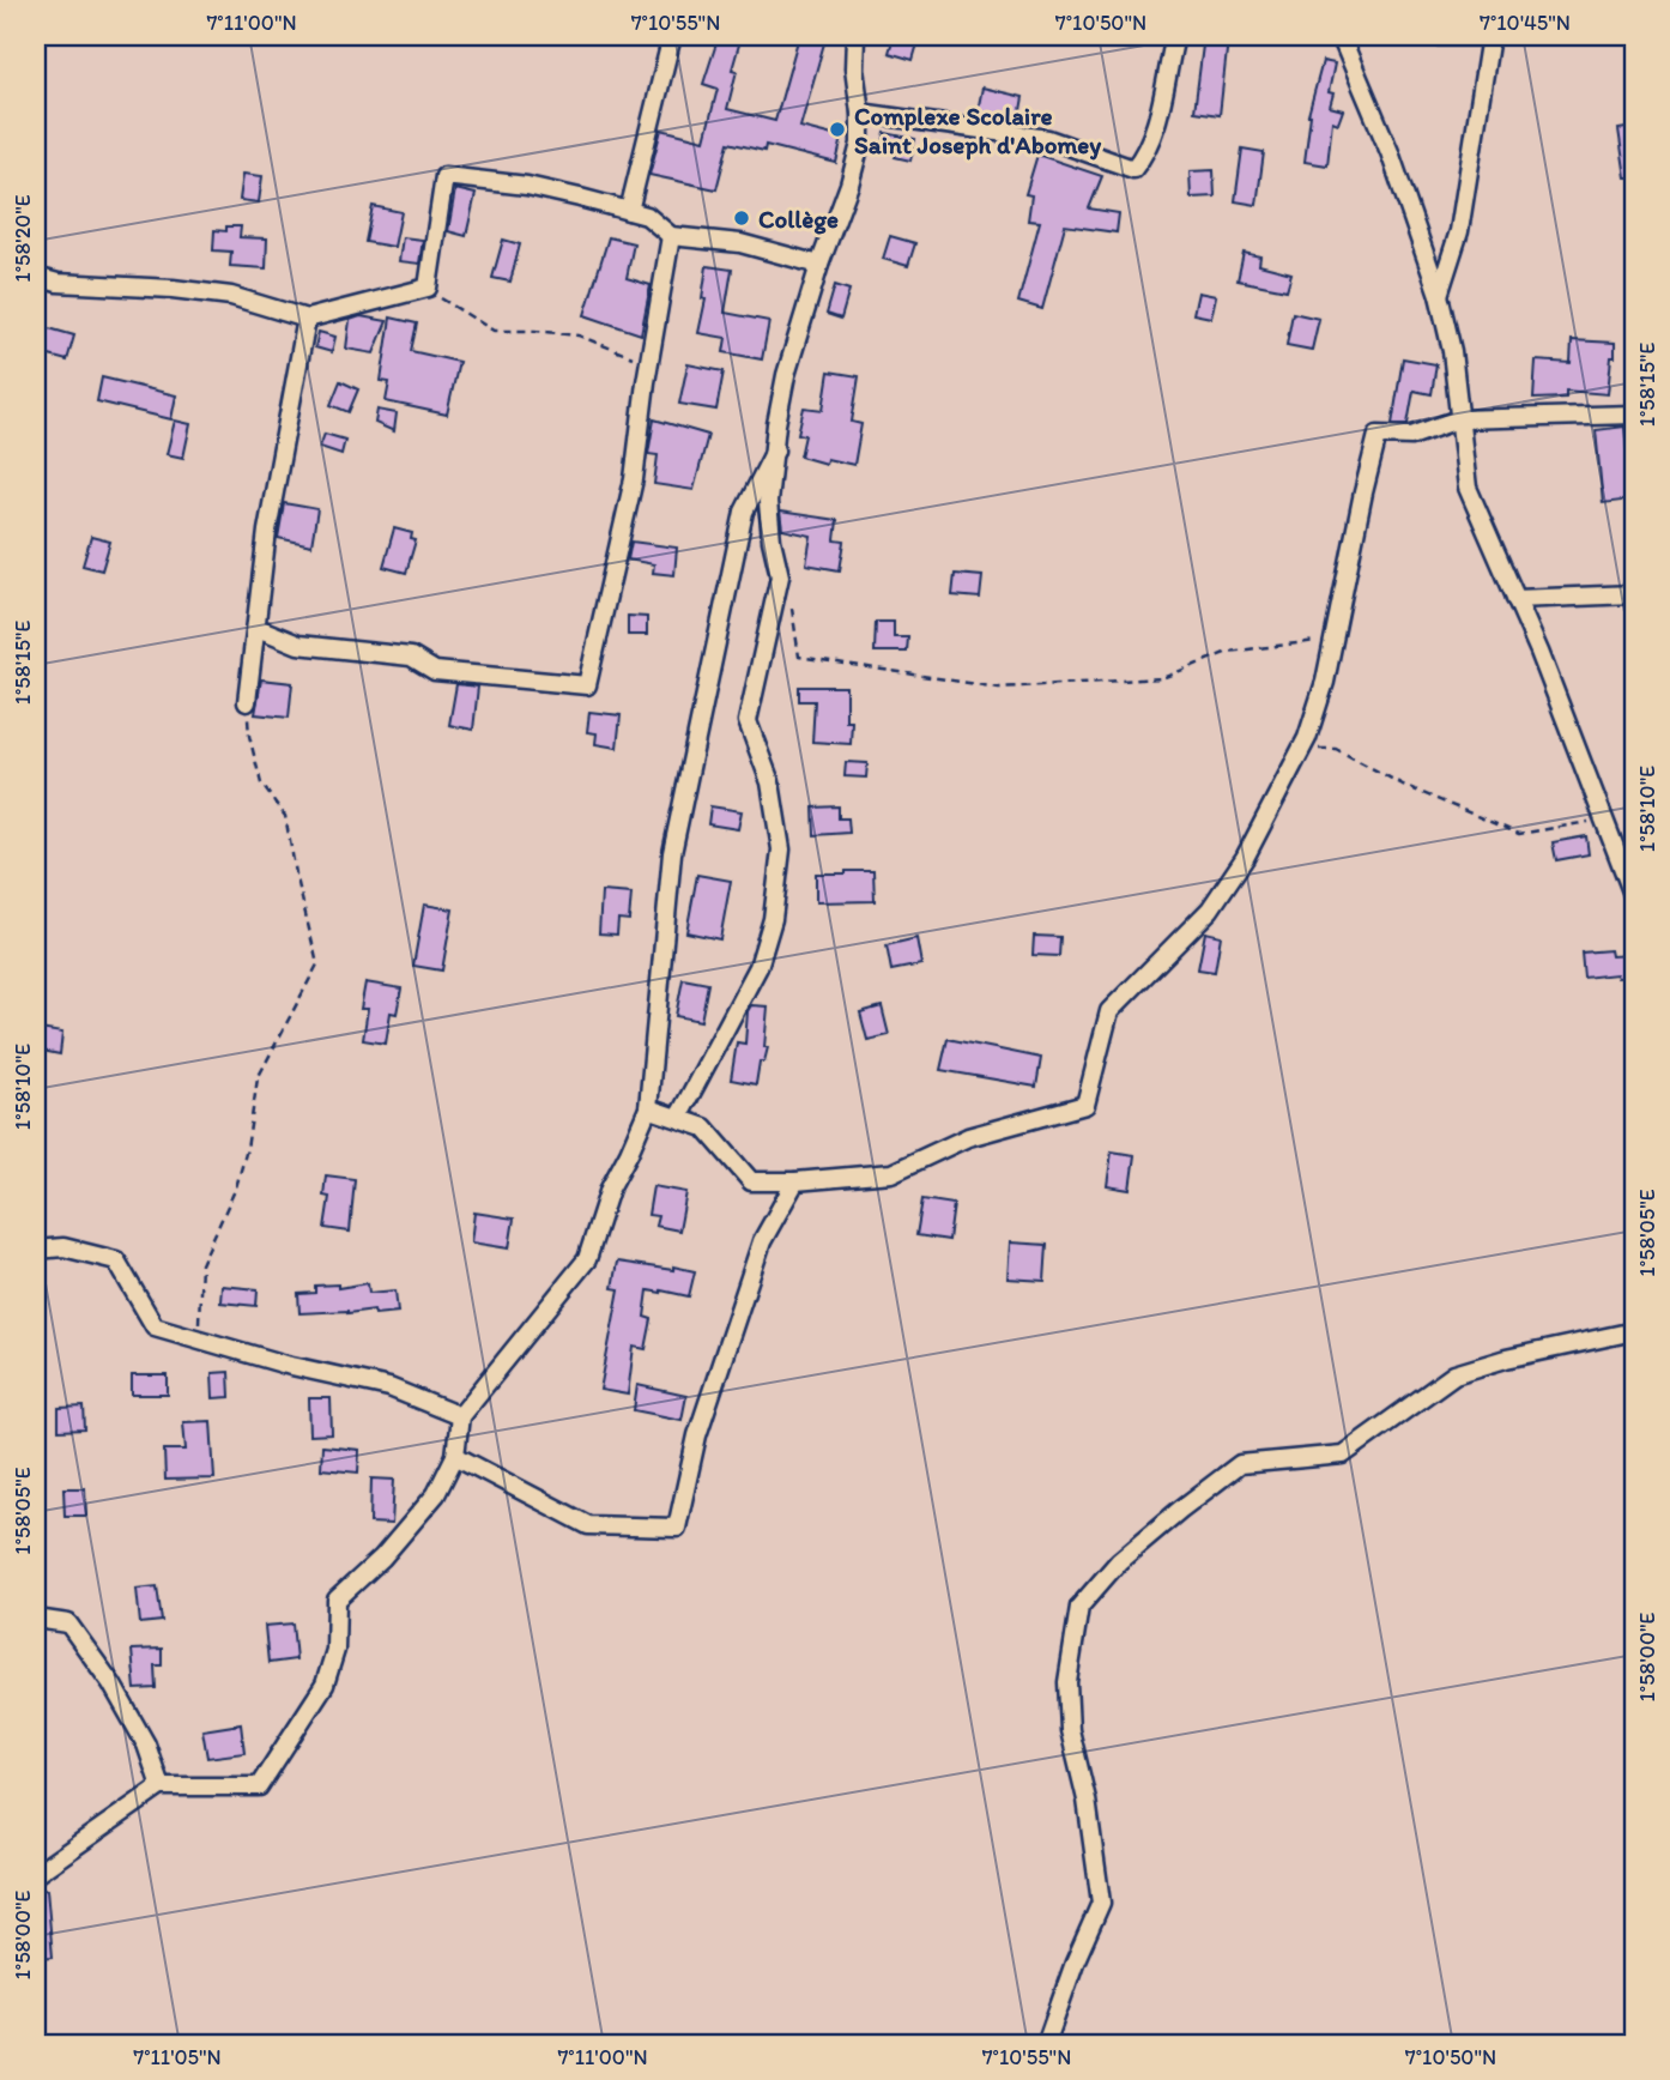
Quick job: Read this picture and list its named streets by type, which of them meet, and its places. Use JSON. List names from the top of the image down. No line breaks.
{"places":["Complexe Scolaire Saint Joseph d'Abomey","Collège"],"coordinates":["7°11'00\"N","7°10'55\"N","7°10'50\"N","7°10'45\"N","1°58'20\"E","1°58'15\"E","1°58'10\"E","1°58'05\"E","1°58'00\"E","7°11'05\"N"]}
